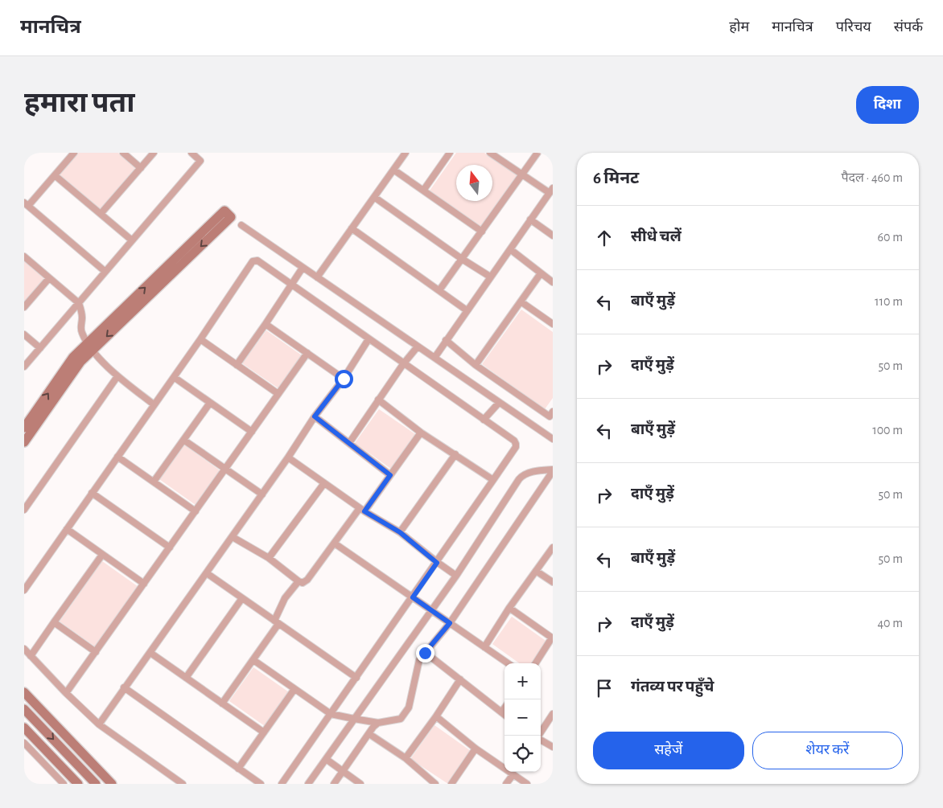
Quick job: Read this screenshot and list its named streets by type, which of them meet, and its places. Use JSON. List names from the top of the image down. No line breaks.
{"north":"top","page":{"header":"मानचित्र","nav":["होम","मानचित्र","परिचय","संपर्क"],"buttons":["दिशा",["सहेजें","शेयर करें"]],"title":"हमारा पता","heading":["6 मिनट","पैदल · 460 m"],"list":[["सीधे चलें","60 m"],["बाएँ मुड़ें","110 m"],["दाएँ मुड़ें","50 m"],["बाएँ मुड़ें","100 m"],["दाएँ मुड़ें","50 m"],["बाएँ मुड़ें","50 m"],["दाएँ मुड़ें","40 m"],"गंतव्य पर पहुँचे"],"map_buttons":["+","−"]}}
